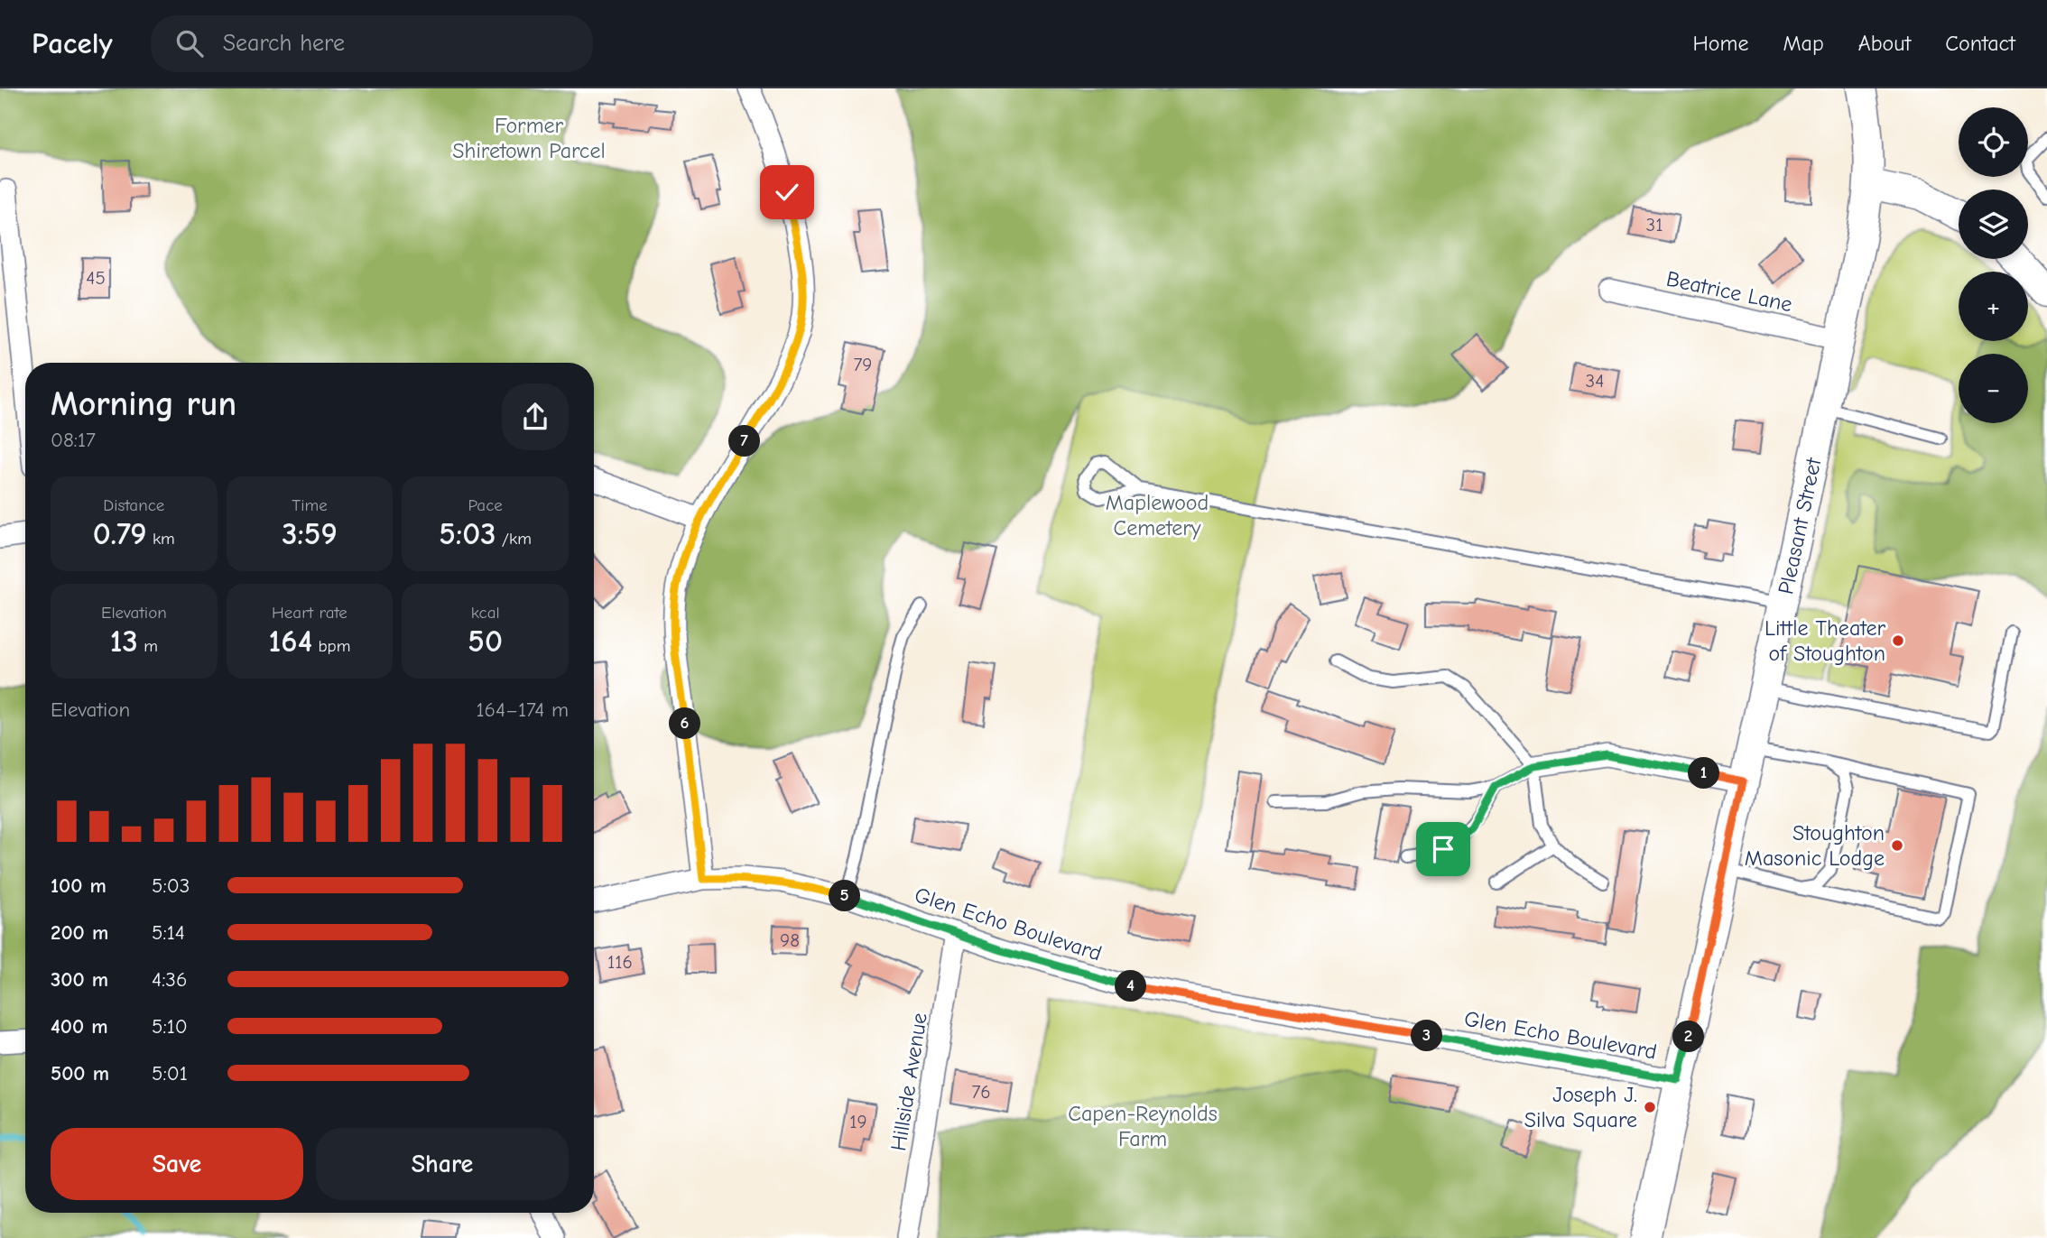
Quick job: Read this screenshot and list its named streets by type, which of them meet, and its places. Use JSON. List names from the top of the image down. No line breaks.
{"streets":{"main road":["Pleasant Street"],"street":["Beatrice Lane","Glen Echo Boulevard","Hillside Avenue"]},"crossings":[["Beatrice Lane","Pleasant Street"],["Pleasant Street","Glen Echo Boulevard"],["Glen Echo Boulevard","Hillside Avenue"]],"parks":["Former Shiretown Parcel","Maplewood Cemetery","Capen-Reynolds Farm"],"places":["Little Theater of Stoughton","Stoughton Masonic Lodge","Joseph J. Silva Square"],"house_numbers":["31","45","79","34","98","116","76","19"],"page":{"header":"Pacely","search":"Search here","nav":["Home","Map","About","Contact"],"map_buttons":["+","−"],"heading":["Morning run","08:17"],"pins":["7","6","1","5","4","3","2"],"stats":[["Distance","0.79 km"],["Time","3:59"],["Pace","5:03 /km"],["Elevation","13 m"],["Heart rate","164 bpm"],["kcal","50"]],"chart":["Elevation","164–174 m"],"list":[{"name":"100 m","note":"5:03"},{"name":"200 m","note":"5:14"},{"name":"300 m","note":"4:36"},{"name":"400 m","note":"5:10"},{"name":"500 m","note":"5:01"}],"buttons":["Save","Share"]}}
